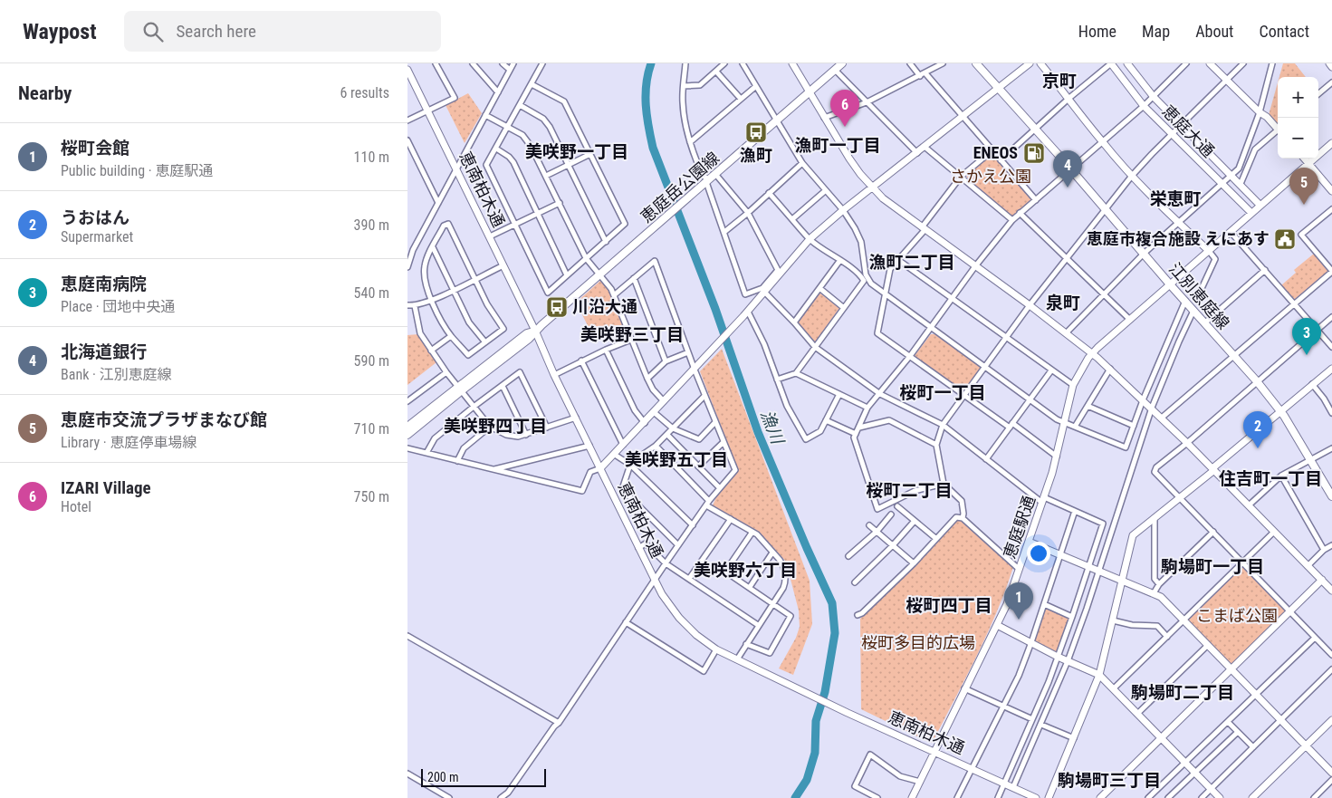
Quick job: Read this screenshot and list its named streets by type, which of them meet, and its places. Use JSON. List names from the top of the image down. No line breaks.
{"streets":{"main road":["恵庭岳公園線","江別恵庭線"],"street":["恵庭大通","恵南柏木通","恵庭駅通"]},"crossings":[["恵庭大通","恵庭駅通"],["恵庭岳公園線","恵南柏木通"],["恵南柏木通","恵庭駅通"],["江別恵庭線","恵庭駅通"]],"districts":["京町","漁町一丁目","美咲野一丁目","栄恵町","漁町二丁目","泉町","美咲野三丁目","桜町一丁目","美咲野四丁目","美咲野五丁目","住吉町一丁目","桜町二丁目","駒場町一丁目","美咲野六丁目","桜町四丁目","駒場町二丁目","駒場町三丁目"],"water":["漁川"],"parks":["さかえ公園","こまば公園","桜町多目的広場"],"places":{"bus stop":["漁町","川沿大通"],"fuel station":["ENEOS"],"public building":["恵庭市複合施設 えにあす"]},"scale_bar":"200 m","page":{"header":"Waypost","search":"Search here","nav":["Home","Map","About","Contact"],"heading":["Nearby","6 results"],"map_buttons":["+","−"],"pins":["6","4","5","3","2","1"],"list":[{"mark":"1","name":"桜町会館","note":"Public building · 恵庭駅通","value":"110 m"},{"mark":"2","name":"うおはん","note":"Supermarket","value":"390 m"},{"mark":"3","name":"恵庭南病院","note":"Place · 団地中央通","value":"540 m"},{"mark":"4","name":"北海道銀行","note":"Bank · 江別恵庭線","value":"590 m"},{"mark":"5","name":"恵庭市交流プラザまなび館","note":"Library · 恵庭停車場線","value":"710 m"},{"mark":"6","name":"IZARI Village","note":"Hotel","value":"750 m"}],"scale":"200 m"}}
